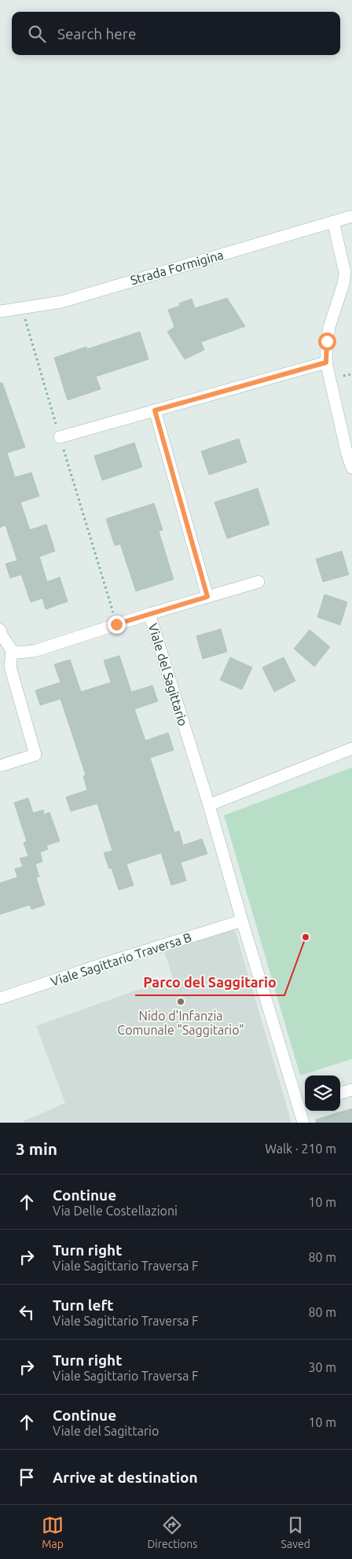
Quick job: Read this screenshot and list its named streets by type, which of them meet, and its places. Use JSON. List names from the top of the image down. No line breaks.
{"streets":{"street":["Strada Formigina","Viale del Sagittario","Viale Sagittario Traversa B"]},"crossings":[["Viale del Sagittario","Viale Sagittario Traversa B"]],"places":["Parco del Saggitario","Nido d'Infanzia Comunale \"Saggitario\""],"page":{"search":"Search here","heading":["3 min","Walk · 210 m"],"list":[["Continue","Via Delle Costellazioni","10 m"],["Turn right","Viale Sagittario Traversa F","80 m"],["Turn left","Viale Sagittario Traversa F","80 m"],["Turn right","Viale Sagittario Traversa F","30 m"],["Continue","Viale del Sagittario","10 m"],"Arrive at destination"],"nav":["Map","Directions","Saved"]}}
